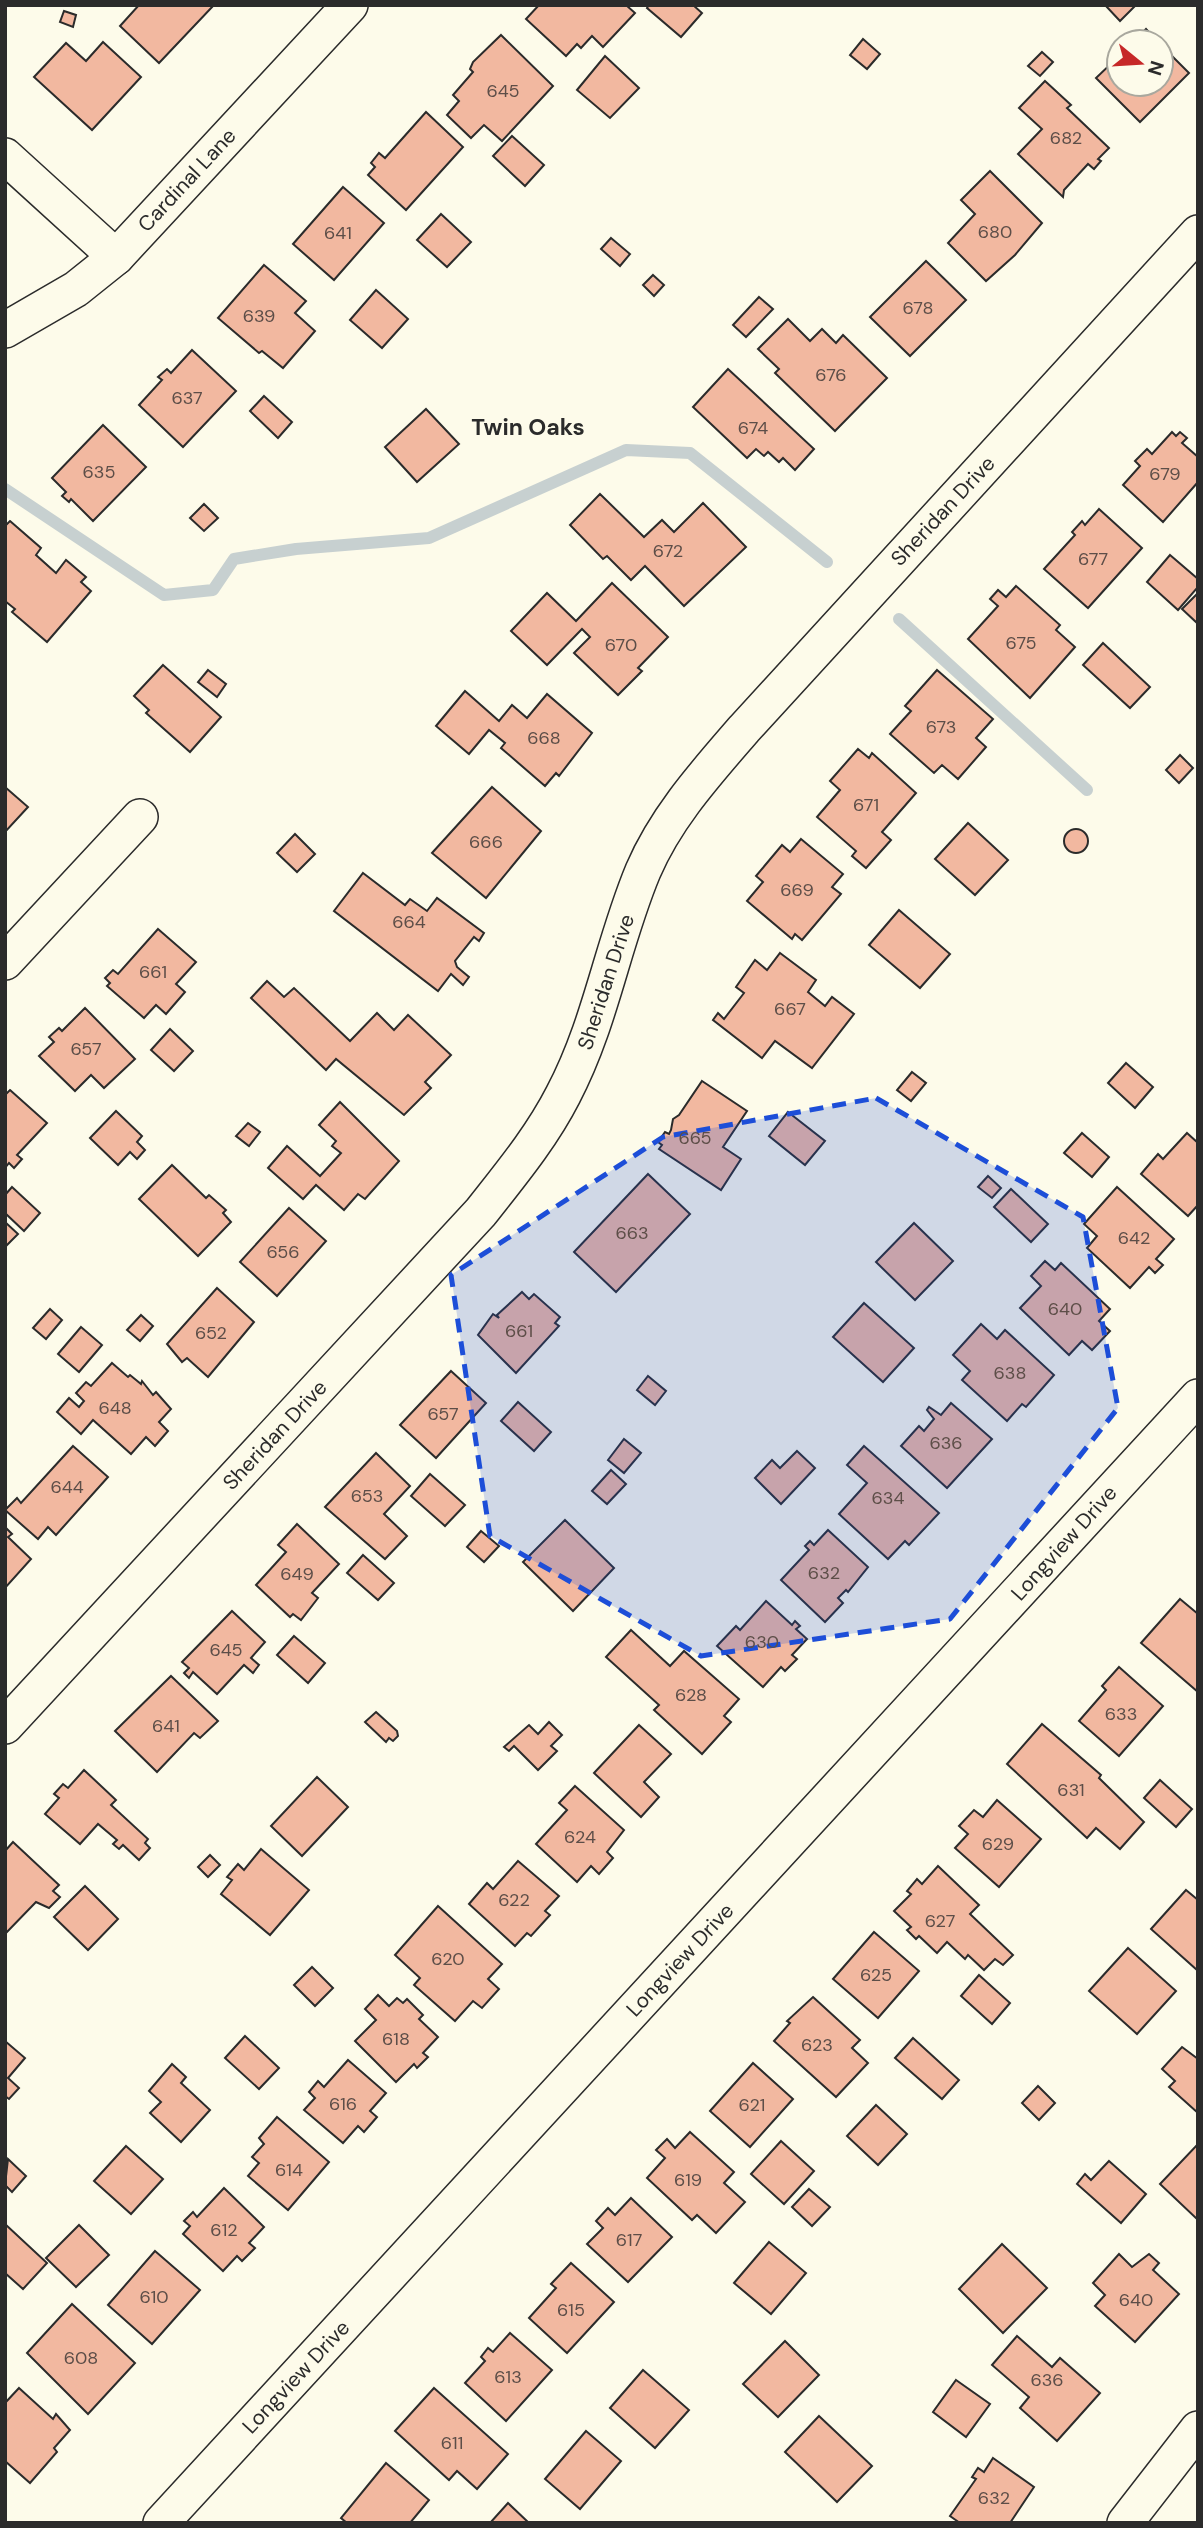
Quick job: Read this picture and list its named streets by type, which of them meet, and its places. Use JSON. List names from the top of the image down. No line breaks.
{"streets":{"street":["Cardinal Lane","Sheridan Drive","Longview Drive"]},"districts":["Twin Oaks"],"house_numbers":["645","682","680","641","678","639","676","637","674","635","679","672","677","675","670","673","668","671","666","669","664","661","667","657","665","663","642","656","640","661","652","638","648","657","636","644","653","634","632","649","630","645","628","633","641","631","624","629","622","627","620","625","618","623","616","621","614","619","612","617","610","640","615","608","613","636","611","632"],"north":"right"}
